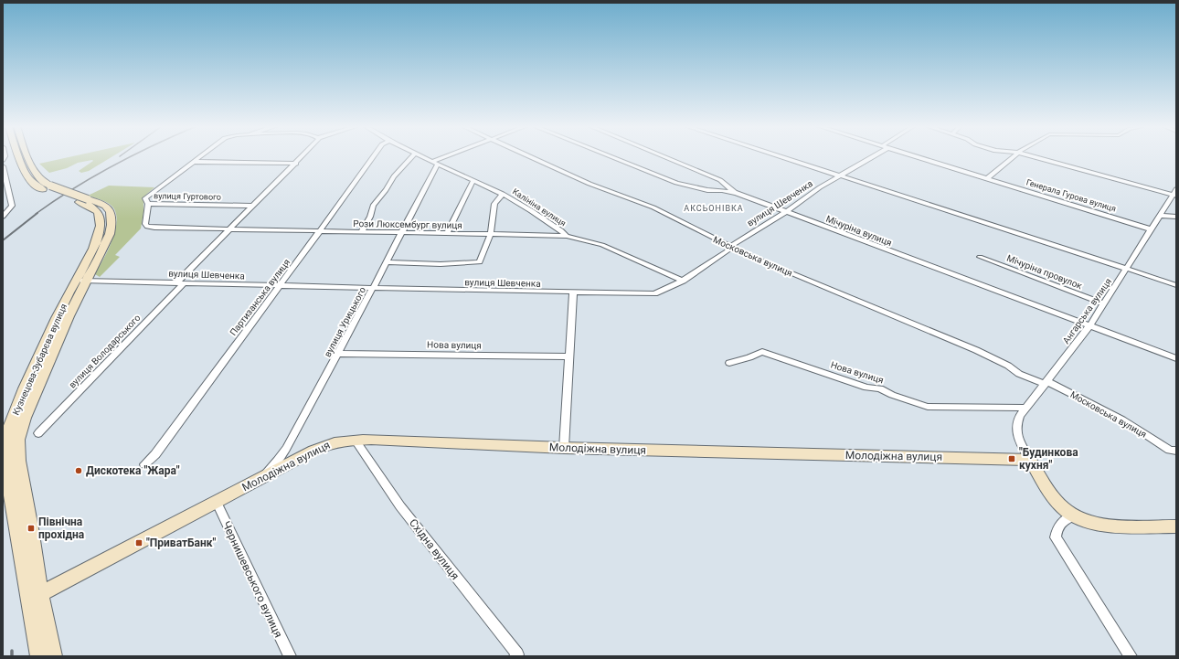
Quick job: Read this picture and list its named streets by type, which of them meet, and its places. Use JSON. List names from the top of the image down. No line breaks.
{"streets":{"main road":["Кузнецова-Зубарєва вулиця","Молодіжна вулиця"],"street":["Генерала Гурова вулиця","вулиця Гуртового","вулиця Шевченка","Калініна вулиця","Рози Люксембург вулиця","Мічуріна вулиця","Московська вулиця","Мічуріна провулок","Партизанська вулиця","Ангарська вулиця","вулиця Урицького","Нова вулиця","вулиця Володарського","Східна вулиця","Чернишевського вулиця"]},"crossings":[["Генерала Гурова вулиця","Ангарська вулиця"],["вулиця Гуртового","Рози Люксембург вулиця"],["вулиця Гуртового","вулиця Володарського"],["вулиця Шевченка","Рози Люксембург вулиця"],["вулиця Шевченка","Мічуріна вулиця"],["вулиця Шевченка","Московська вулиця"],["вулиця Шевченка","Партизанська вулиця"],["вулиця Шевченка","вулиця Урицького"],["вулиця Шевченка","вулиця Володарського"],["вулиця Шевченка","Кузнецова-Зубарєва вулиця"],["Калініна вулиця","Рози Люксембург вулиця"],["Калініна вулиця","вулиця Урицького"],["Рози Люксембург вулиця","Партизанська вулиця"],["Рози Люксембург вулиця","вулиця Урицького"],["Рози Люксембург вулиця","вулиця Володарського"],["Мічуріна вулиця","Ангарська вулиця"],["Московська вулиця","Ангарська вулиця"],["Мічуріна провулок","Ангарська вулиця"],["Ангарська вулиця","Нова вулиця"],["Ангарська вулиця","Молодіжна вулиця"],["вулиця Урицького","Нова вулиця"],["вулиця Урицького","Молодіжна вулиця"],["Кузнецова-Зубарєва вулиця","Молодіжна вулиця"],["Молодіжна вулиця","Східна вулиця"],["Молодіжна вулиця","Чернишевського вулиця"]],"districts":["АКСЬОНІВКА"],"places":{"transit":["\"Будинкова кухня\"","Північна прохідна","\"ПриватБанк\""],"other":["Дискотека \"Жара\""]}}
